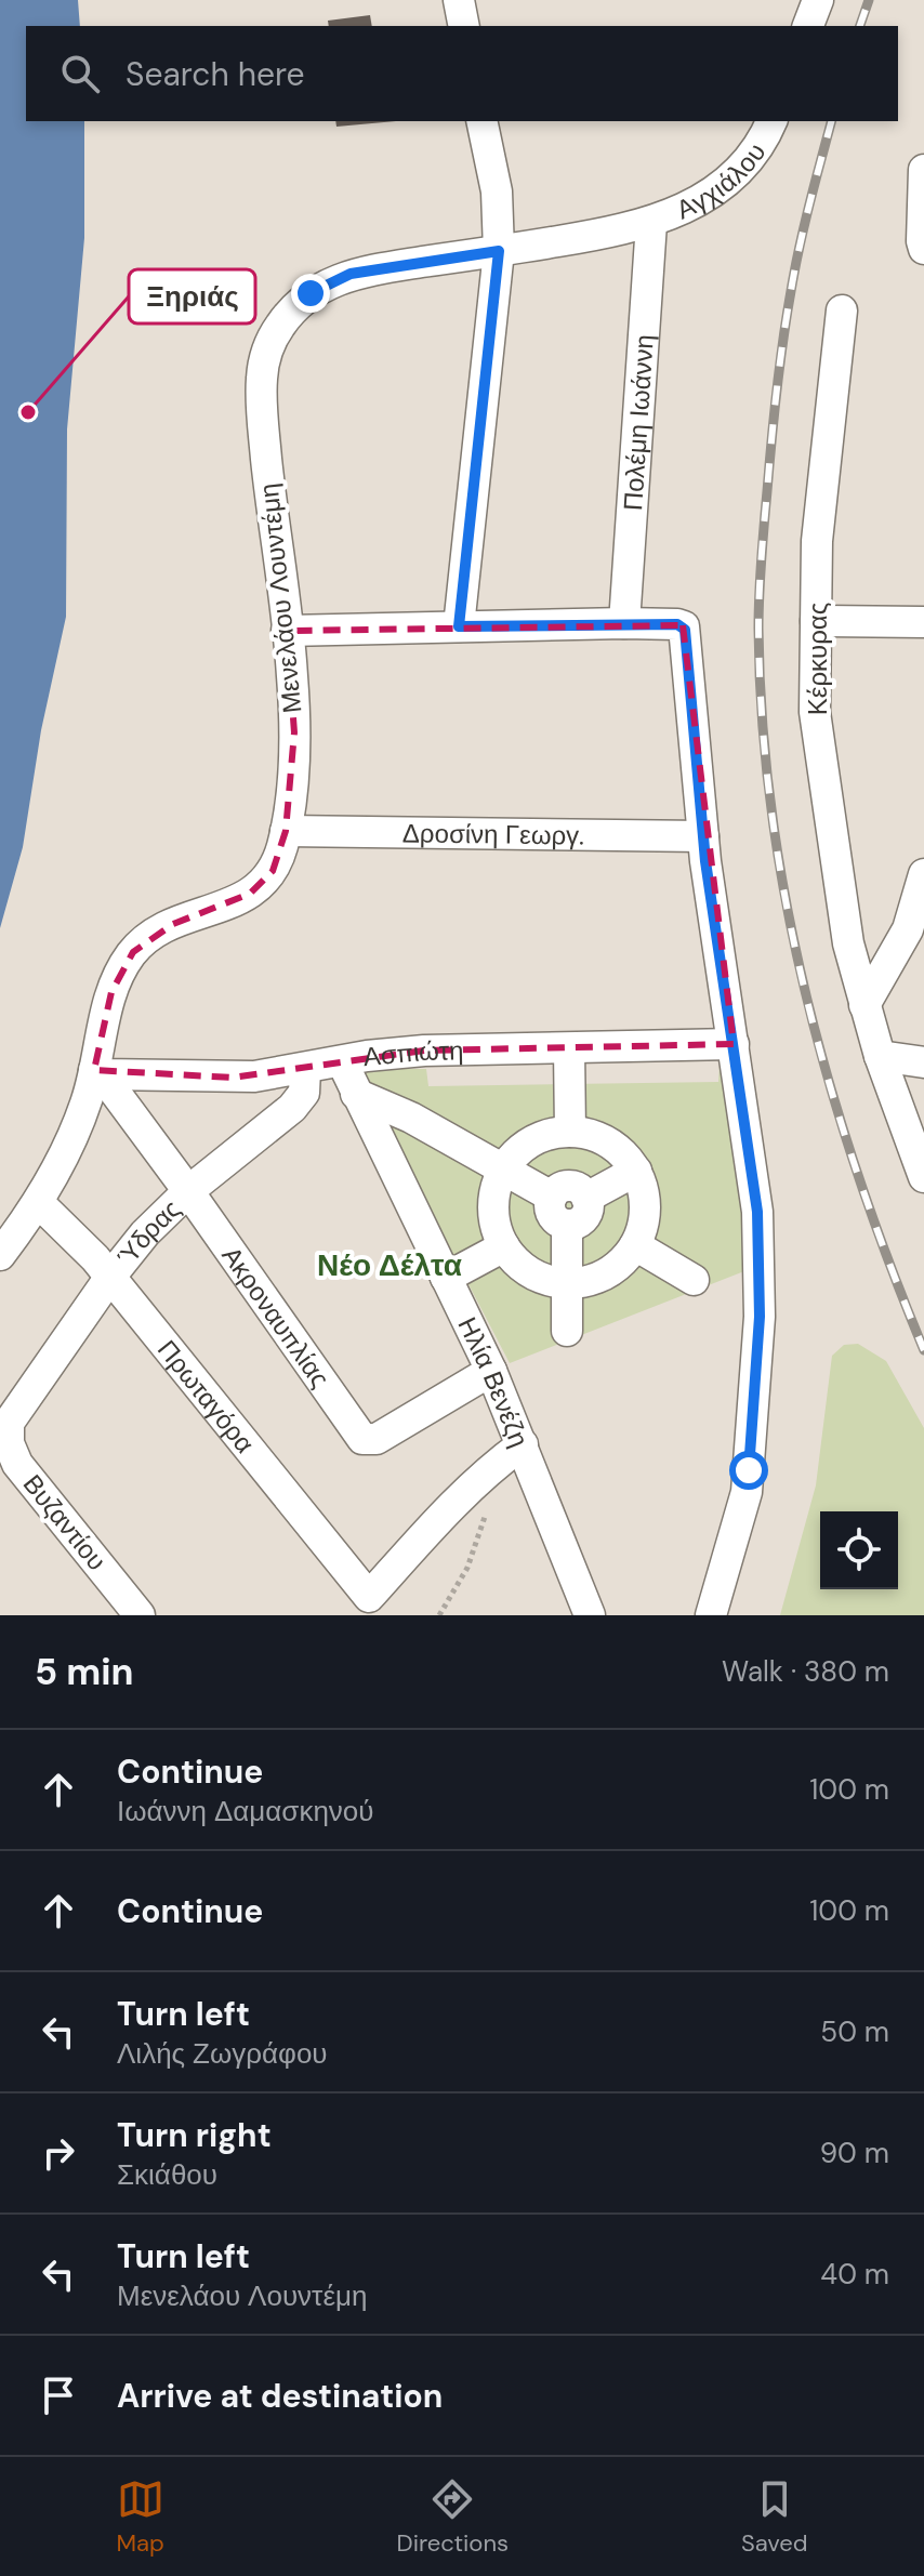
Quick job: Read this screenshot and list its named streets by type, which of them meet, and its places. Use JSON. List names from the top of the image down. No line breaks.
{"streets":{"street":["Αγχιάλου","Πολέμη Ιωάννη","Μενελάου Λουντέμη","Κέρκυρας","Δροσίνη Γεωργ.","Ασπιώτη","Ύδρας","Ακροναυπλίας","Ηλία Βενέζη","Πρωταγόρα","Βυζαντίου"]},"crossings":[["Αγχιάλου","Πολέμη Ιωάννη"],["Αγχιάλου","Μενελάου Λουντέμη"],["Πολέμη Ιωάννη","Μενελάου Λουντέμη"],["Μενελάου Λουντέμη","Δροσίνη Γεωργ."],["Μενελάου Λουντέμη","Ασπιώτη"],["Μενελάου Λουντέμη","Ακροναυπλίας"],["Μενελάου Λουντέμη","Πρωταγόρα"],["Ασπιώτη","Ύδρας"],["Ασπιώτη","Ακροναυπλίας"],["Ασπιώτη","Ηλία Βενέζη"],["Ύδρας","Ακροναυπλίας"],["Ύδρας","Πρωταγόρα"],["Ύδρας","Βυζαντίου"],["Ακροναυπλίας","Ηλία Βενέζη"]],"districts":["Νέο Δέλτα"],"places":["Ξηριάς"],"page":{"search":"Search here","heading":["5 min","Walk · 380 m"],"list":[["Continue","Ιωάννη Δαμασκηνού","100 m"],["Continue","100 m"],["Turn left","Λιλής Ζωγράφου","50 m"],["Turn right","Σκιάθου","90 m"],["Turn left","Μενελάου Λουντέμη","40 m"],"Arrive at destination"],"nav":["Map","Directions","Saved"]}}
